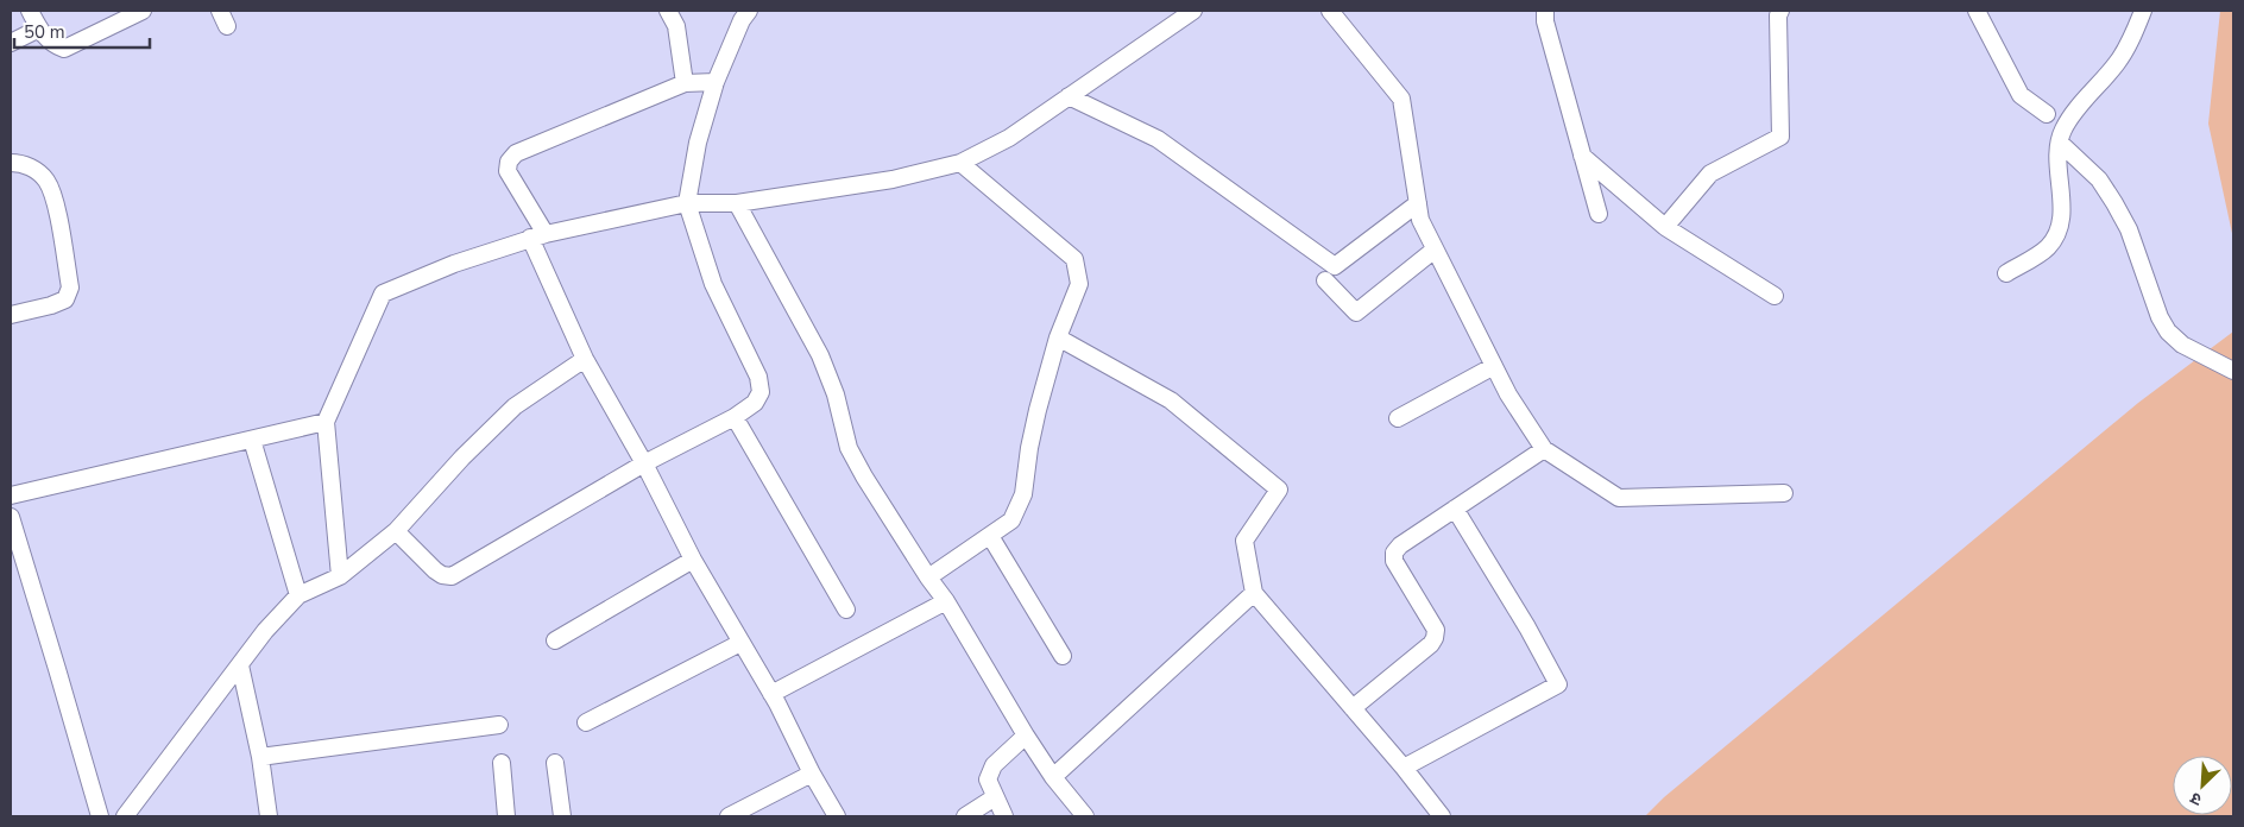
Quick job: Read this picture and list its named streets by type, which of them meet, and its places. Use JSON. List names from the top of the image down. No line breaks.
{"scale_bar":"50 m","north":"bottom left"}
